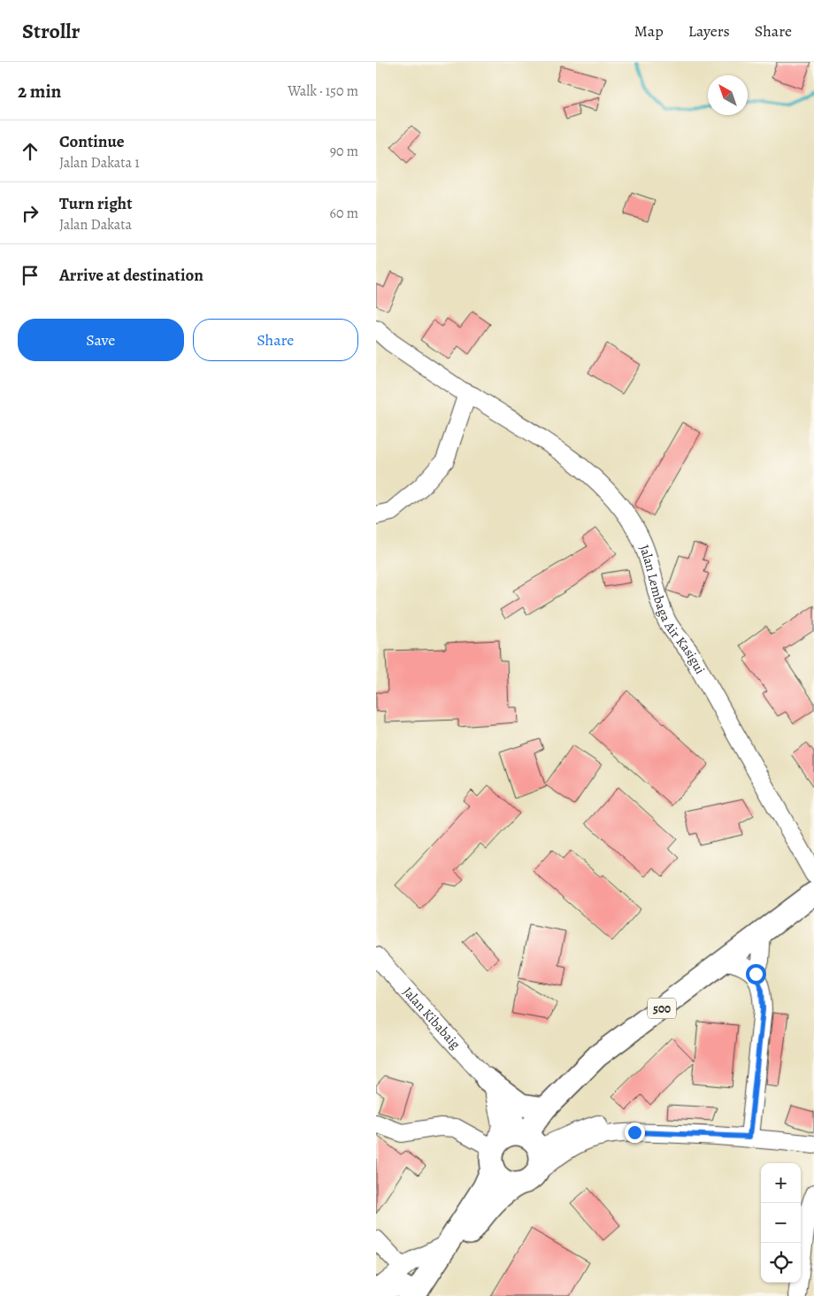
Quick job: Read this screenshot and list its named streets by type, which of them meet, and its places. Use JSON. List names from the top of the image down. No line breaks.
{"streets":{"main road":["500"],"street":["Jalan Lembaga Air Kasigui","Jalan Kibabaig"]},"crossings":[["500","Jalan Kibabaig"]],"north":"top left","page":{"header":"Strollr","nav":["Map","Layers","Share"],"heading":["2 min","Walk · 150 m"],"list":[["Continue","Jalan Dakata 1","90 m"],["Turn right","Jalan Dakata","60 m"],"Arrive at destination"],"buttons":["Save","Share"],"map_buttons":["+","−"]}}
